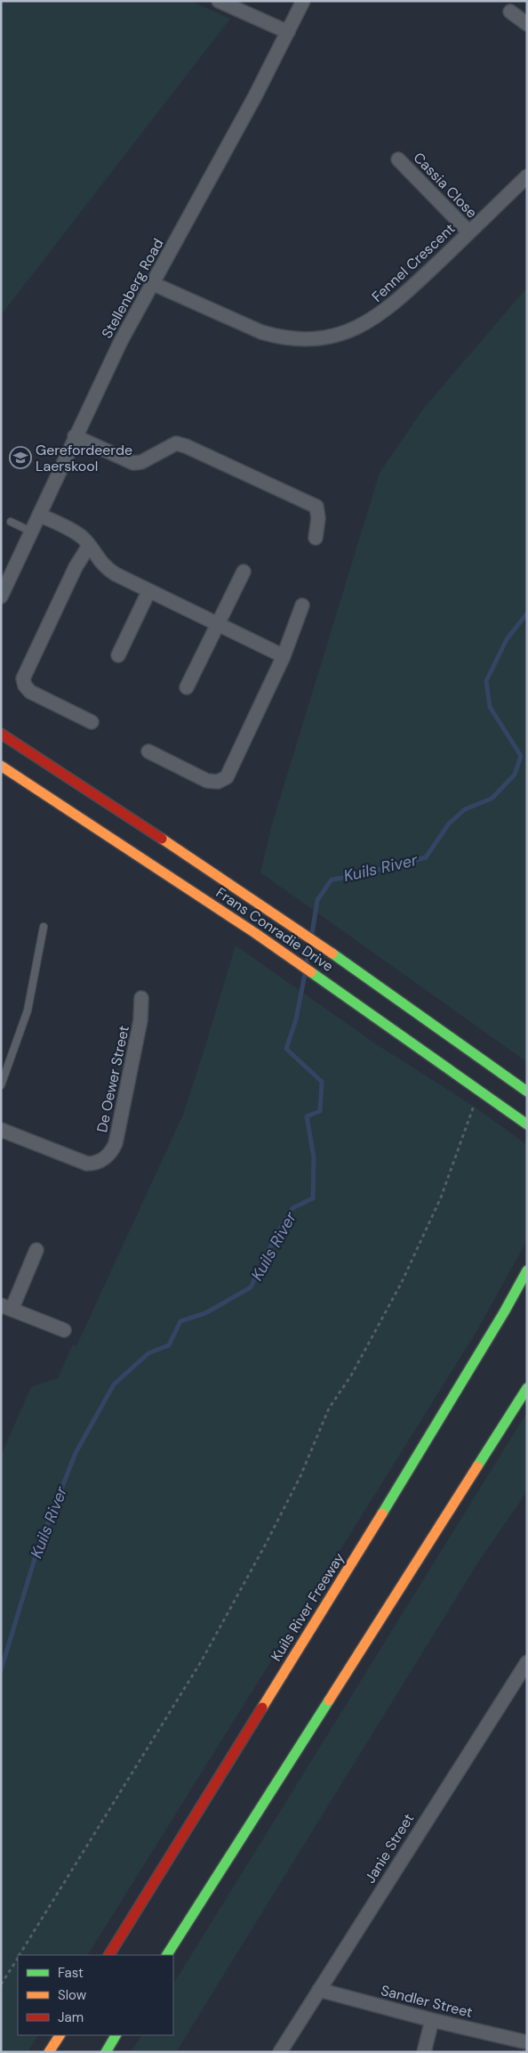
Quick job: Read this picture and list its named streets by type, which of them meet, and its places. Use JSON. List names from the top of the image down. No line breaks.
{"streets":{"main road":["Frans Conradie Drive","Kuils River Freeway"],"street":["Cassia Close","Fennel Crescent","Stellenberg Road","De Oewer Street","Janie Street","Sandler Street"]},"crossings":[["Cassia Close","Fennel Crescent"],["Fennel Crescent","Stellenberg Road"],["Janie Street","Sandler Street"]],"water":["Kuils River"],"places":{"school or university":["Gerefordeerde Laerskool"]},"legend":["Fast","Slow","Jam"]}
